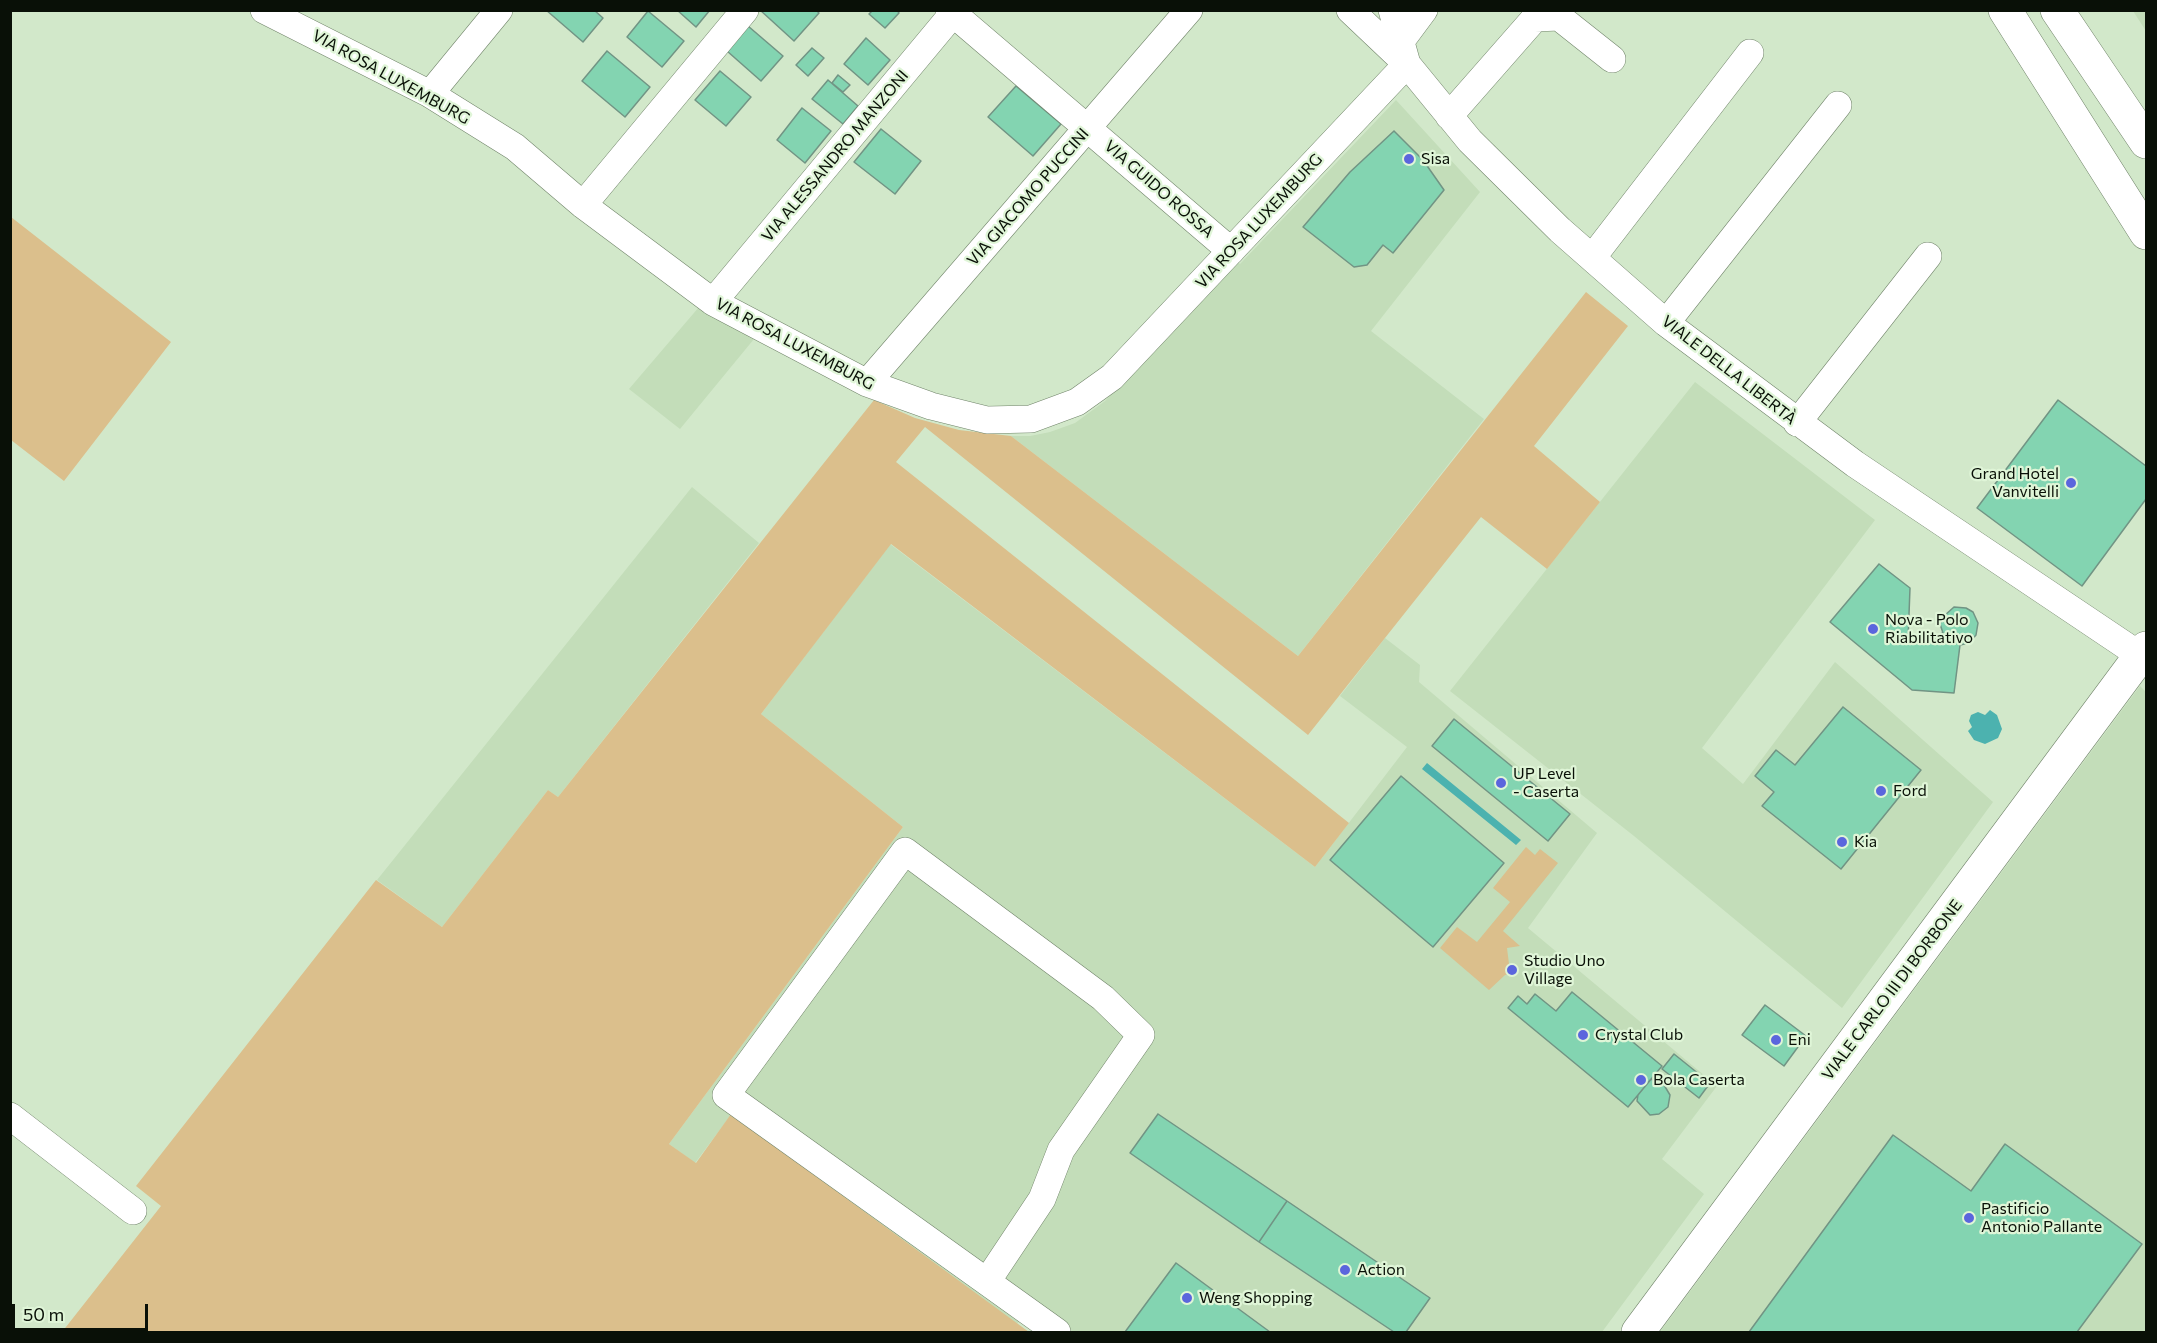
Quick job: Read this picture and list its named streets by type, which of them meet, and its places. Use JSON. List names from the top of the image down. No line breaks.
{"streets":{"main road":["VIALE CARLO III DI BORBONE"],"street":["VIA ROSA LUXEMBURG","VIA ALESSANDRO MANZONI","VIA GUIDO ROSSA","VIA GIACOMO PUCCINI","VIALE DELLA LIBERTÀ"]},"crossings":[["VIA ROSA LUXEMBURG","VIA ALESSANDRO MANZONI"],["VIA ROSA LUXEMBURG","VIA GUIDO ROSSA"],["VIA ROSA LUXEMBURG","VIA GIACOMO PUCCINI"],["VIA ROSA LUXEMBURG","VIALE DELLA LIBERTÀ"],["VIA ALESSANDRO MANZONI","VIA GUIDO ROSSA"],["VIA GUIDO ROSSA","VIA GIACOMO PUCCINI"],["VIALE DELLA LIBERTÀ","VIALE CARLO III DI BORBONE"]],"places":["Sisa","Grand Hotel Vanvitelli","Nova - Polo Riabilitativo","UP Level - Caserta","Ford","Kia","Studio Uno Village","Crystal Club","Eni","Bola Caserta","Pastificio Antonio Pallante","Action","Weng Shopping"],"scale_bar":"50 m"}
